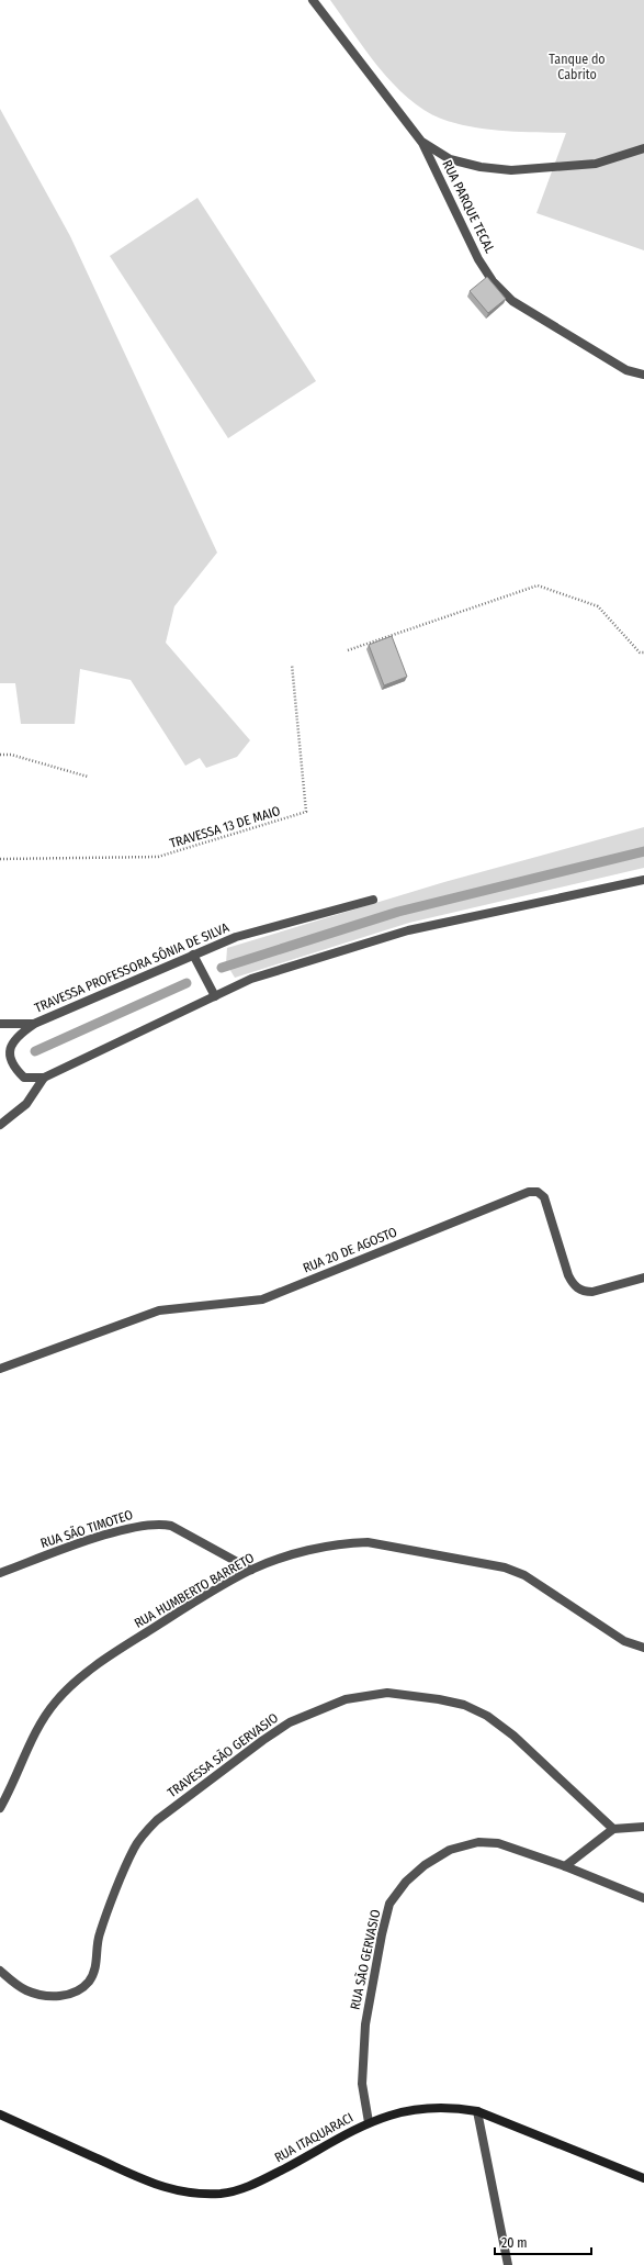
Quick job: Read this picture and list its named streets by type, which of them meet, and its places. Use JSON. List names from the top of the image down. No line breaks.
{"streets":{"street":["RUA PARQUE TECAL","TRAVESSA PROFESSORA SÔNIA DE SILVA","RUA 20 DE AGOSTO","RUA SÃO TIMOTEO","RUA HUMBERTO BARRETO","TRAVESSA SÃO GERVASIO","RUA SÃO GERVASIO","RUA ITAQUARACI"],"path":["TRAVESSA 13 DE MAIO"]},"crossings":[["RUA SÃO TIMOTEO","RUA HUMBERTO BARRETO"],["RUA SÃO GERVASIO","RUA ITAQUARACI"]],"parks":["Tanque do Cabrito"],"scale_bar":"20 m"}
